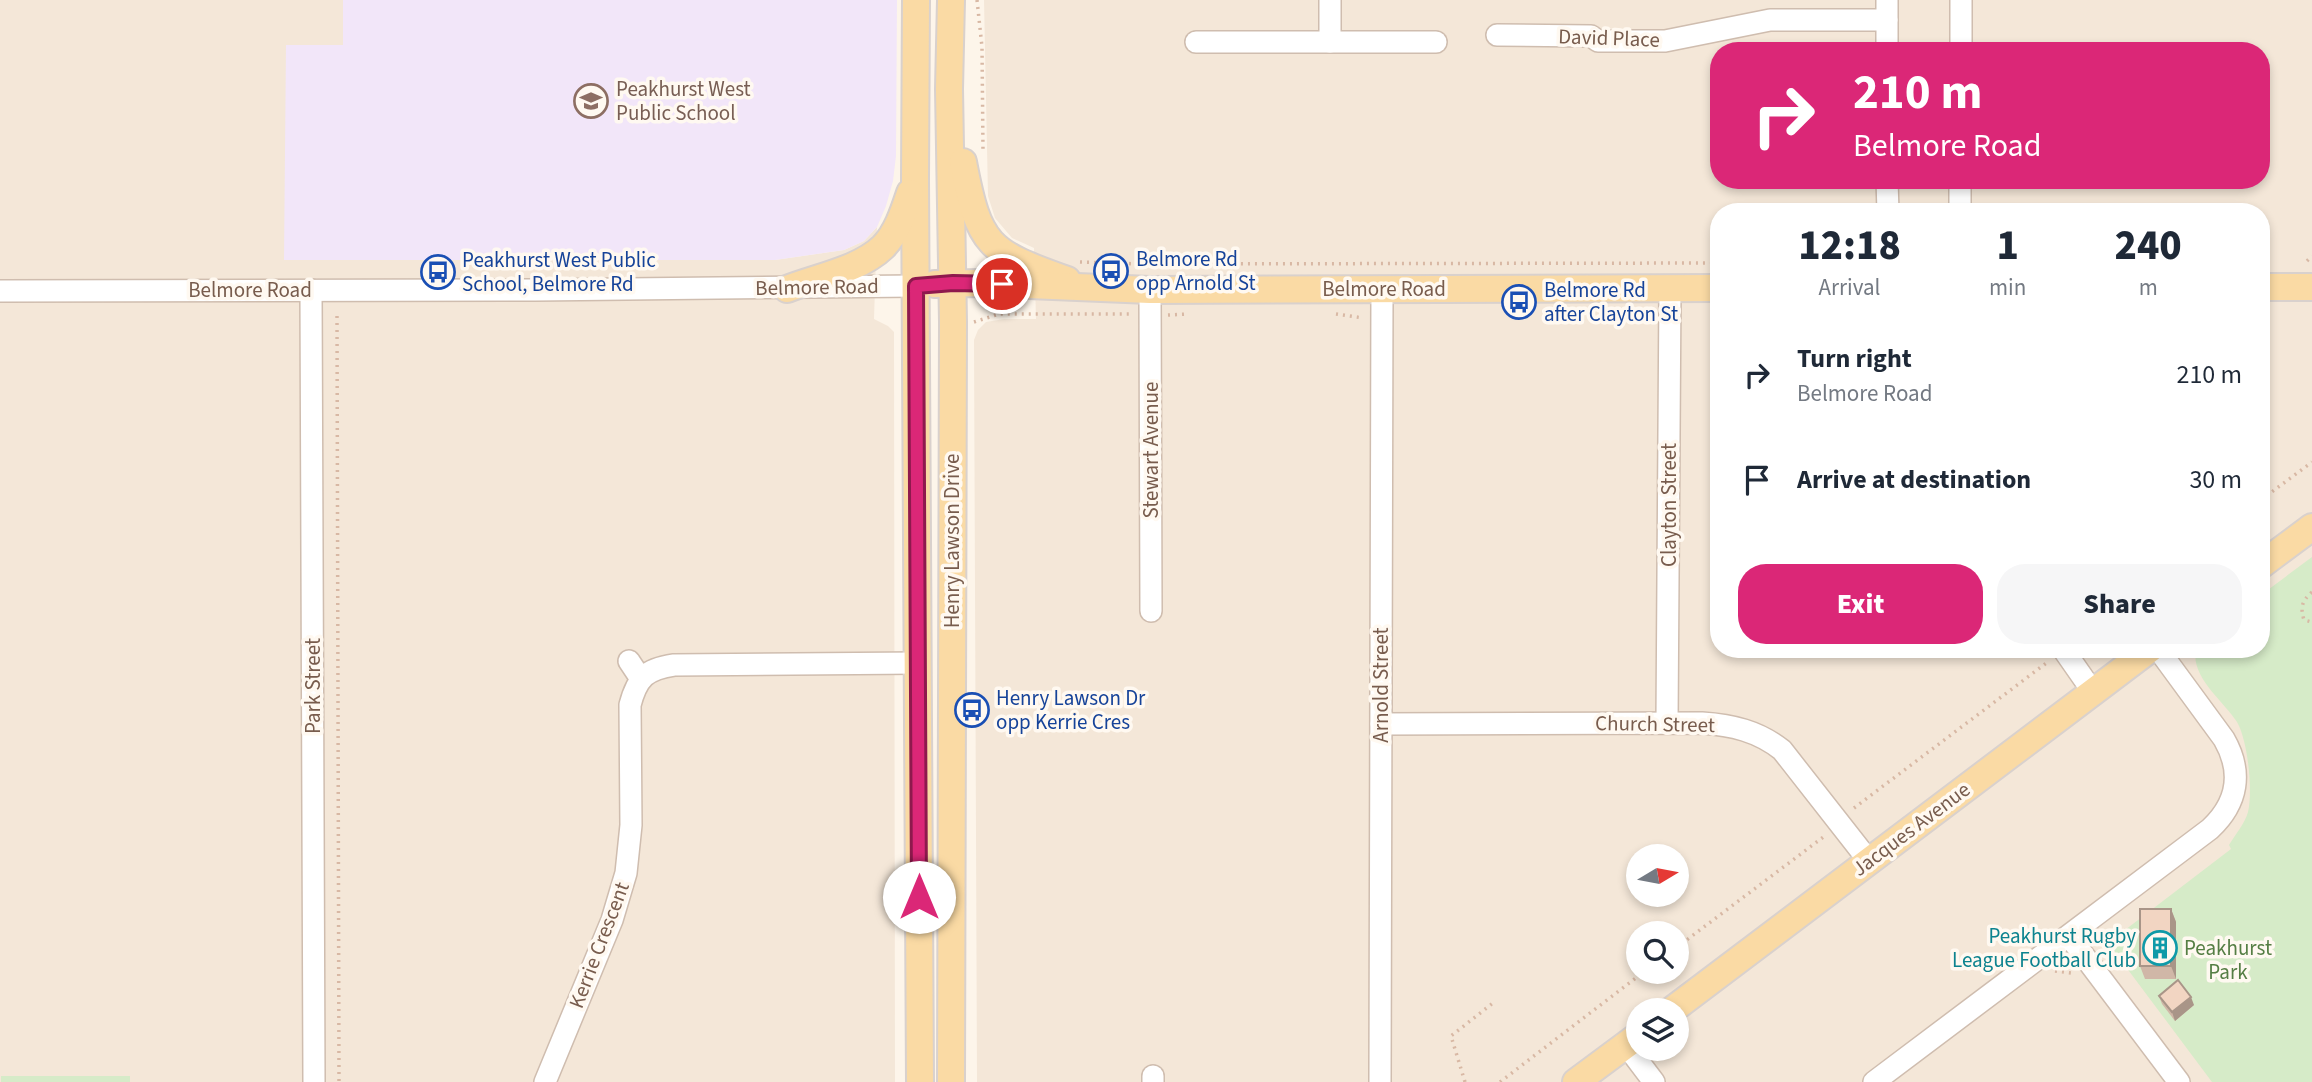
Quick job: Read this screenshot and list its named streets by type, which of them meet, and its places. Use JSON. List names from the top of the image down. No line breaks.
{"streets":{"main road":["Belmore Road","Henry Lawson Drive","Jacques Avenue"],"street":["David Place","Stewart Avenue","Clayton Street","Arnold Street","Park Street","Church Street","Kerrie Crescent"]},"crossings":[["Belmore Road","Stewart Avenue"],["Belmore Road","Clayton Street"],["Belmore Road","Henry Lawson Drive"],["Belmore Road","Arnold Street"],["Belmore Road","Park Street"],["Clayton Street","Church Street"],["Arnold Street","Church Street"],["Church Street","Jacques Avenue"]],"parks":["Peakhurst Park"],"places":{"school or university":["Peakhurst West Public School"],"bus stop":["Belmore Rd opp Arnold St","Peakhurst West Public School, Belmore Rd","Belmore Rd after Clayton St","Henry Lawson Dr opp Kerrie Cres"],"building":["Peakhurst Rugby League Football Club"]},"north":"right","page":{"turn":["210 m","Belmore Road"],"eta":["12:18","Arrival","1","min","240","m"],"list":[{"name":"Turn right","note":"Belmore Road","value":"210 m"},{"name":"Arrive at destination","value":"30 m"}],"buttons":["Exit","Share"]}}
